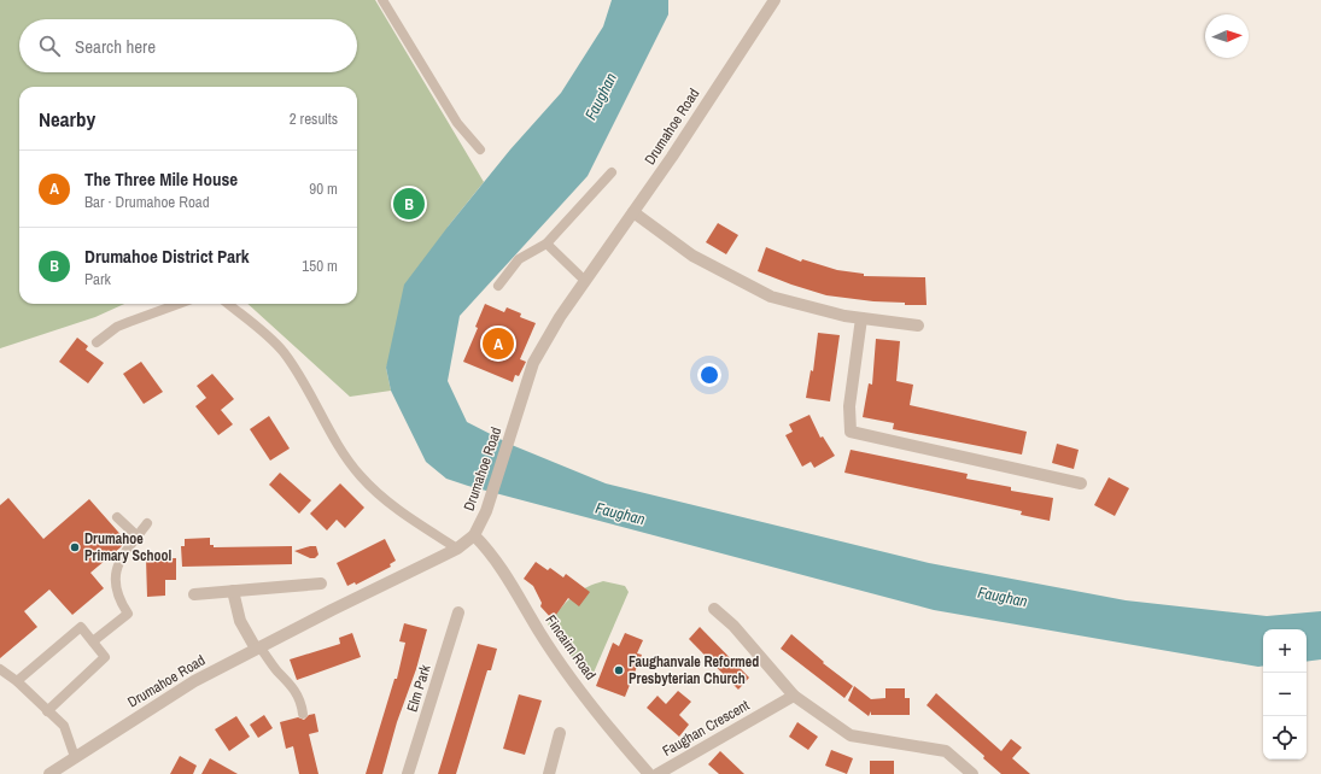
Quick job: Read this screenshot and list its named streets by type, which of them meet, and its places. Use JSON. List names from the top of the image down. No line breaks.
{"streets":{"street":["Drumahoe Road","Fincairn Road","Elm Park","Faughan Crescent"]},"crossings":[["Drumahoe Road","Fincairn Road"]],"water":["Faughan"],"places":["Drumahoe Primary School","Faughanvale Reformed Presbyterian Church"],"north":"right","page":{"search":"Search here","heading":["Nearby","2 results"],"list":[{"mark":"A","name":"The Three Mile House","note":"Bar · Drumahoe Road","value":"90 m"},{"mark":"B","name":"Drumahoe District Park","note":"Park","value":"150 m"}],"pins":["B","A"],"map_buttons":["+","−"]}}
